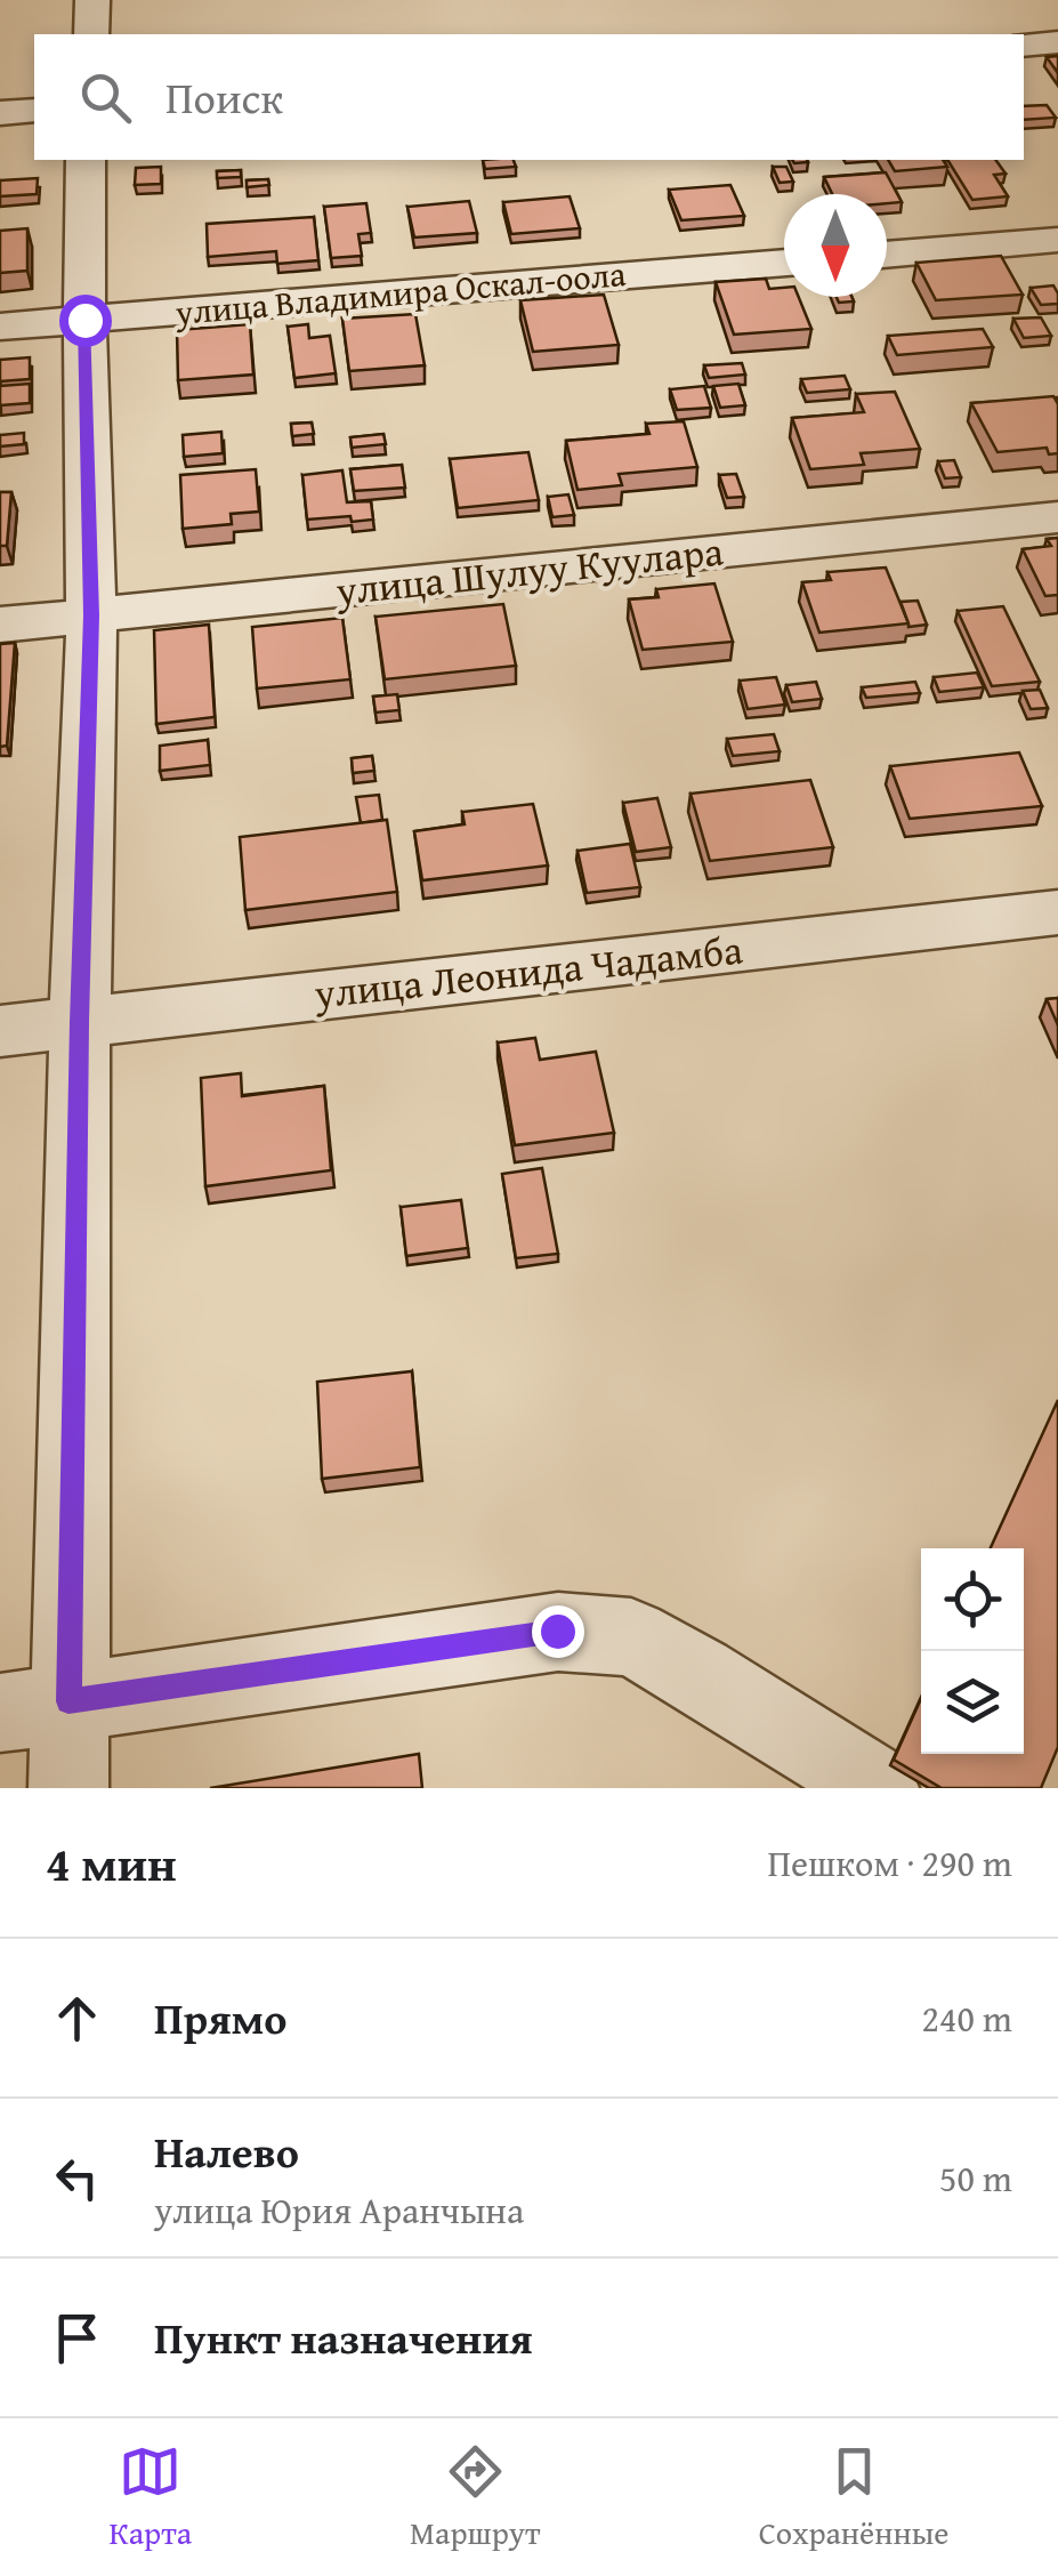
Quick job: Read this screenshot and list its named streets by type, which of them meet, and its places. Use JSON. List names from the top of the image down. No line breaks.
{"streets":{"street":["улица Владимира Оскал-оола","улица Шулуу Куулара","улица Леонида Чадамба"]},"north":"bottom","page":{"search":"Поиск","heading":["4 мин","Пешком · 290 m"],"list":[["Прямо","240 m"],["Налево","улица Юрия Аранчына","50 m"],"Пункт назначения"],"nav":["Карта","Маршрут","Сохранённые"]}}
